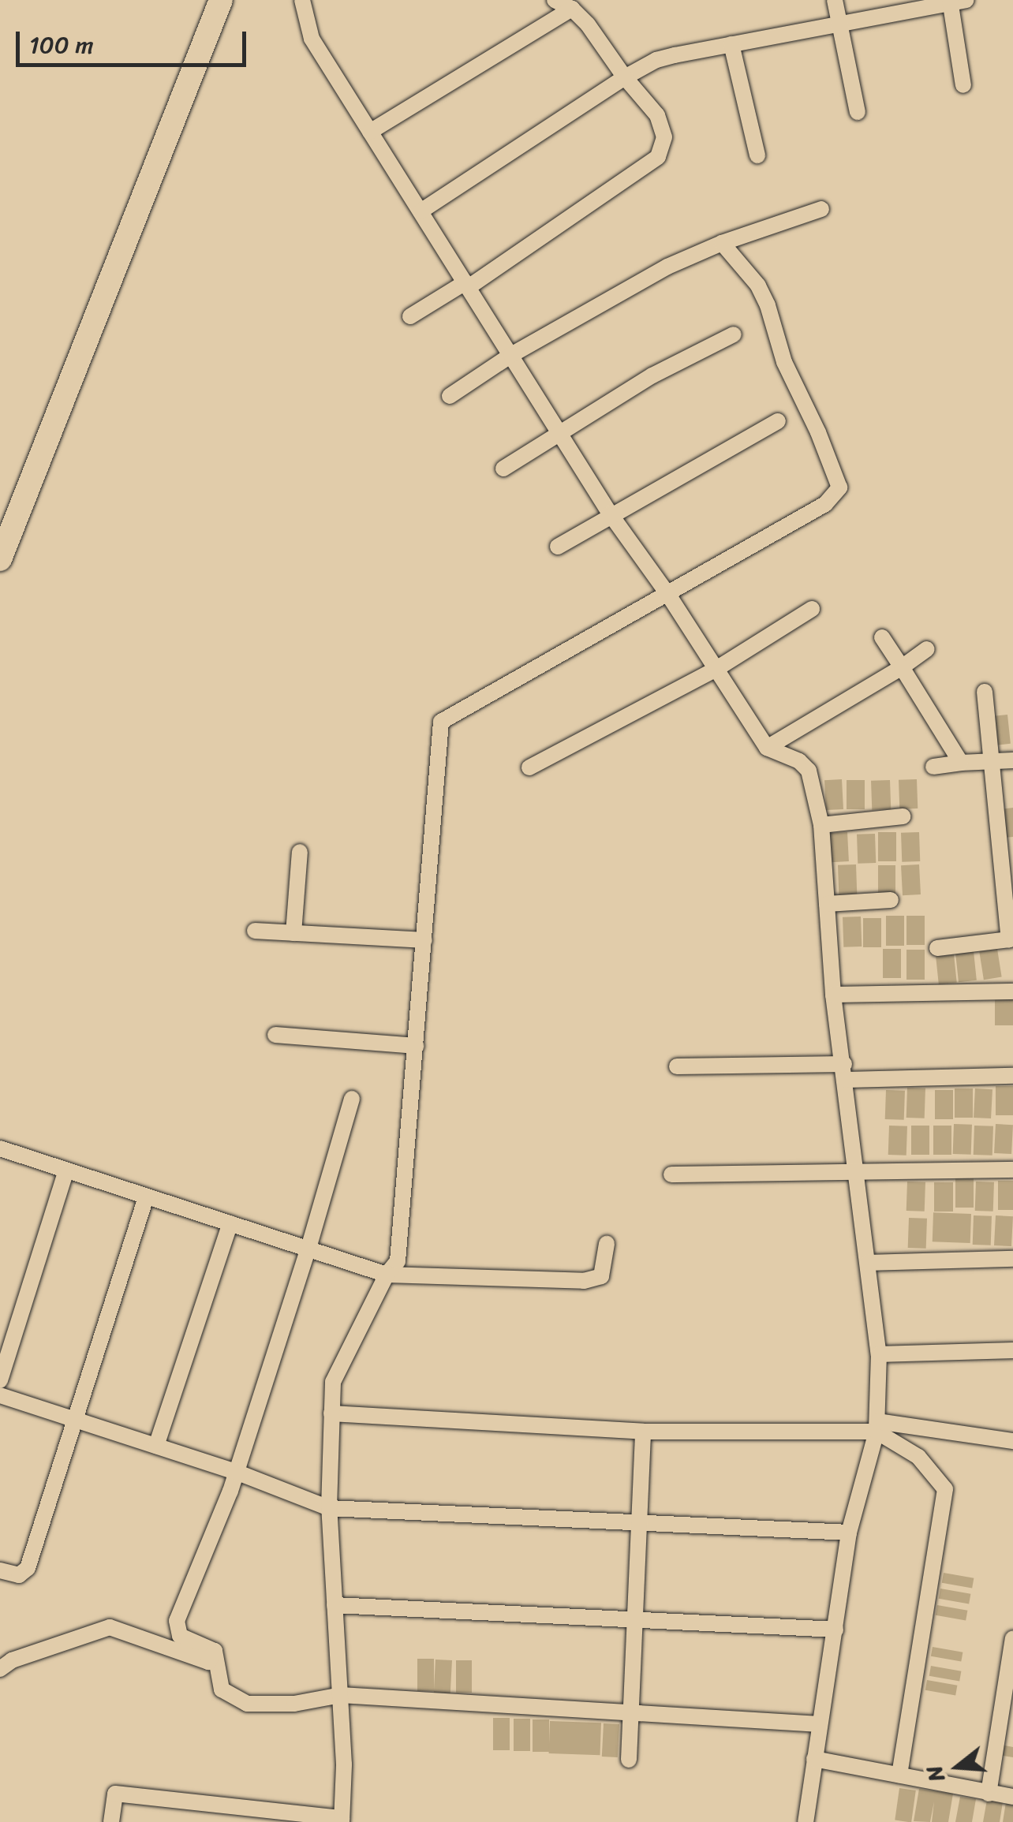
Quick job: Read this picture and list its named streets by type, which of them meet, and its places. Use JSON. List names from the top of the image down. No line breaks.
{"scale_bar":"100 m","north":"left"}
